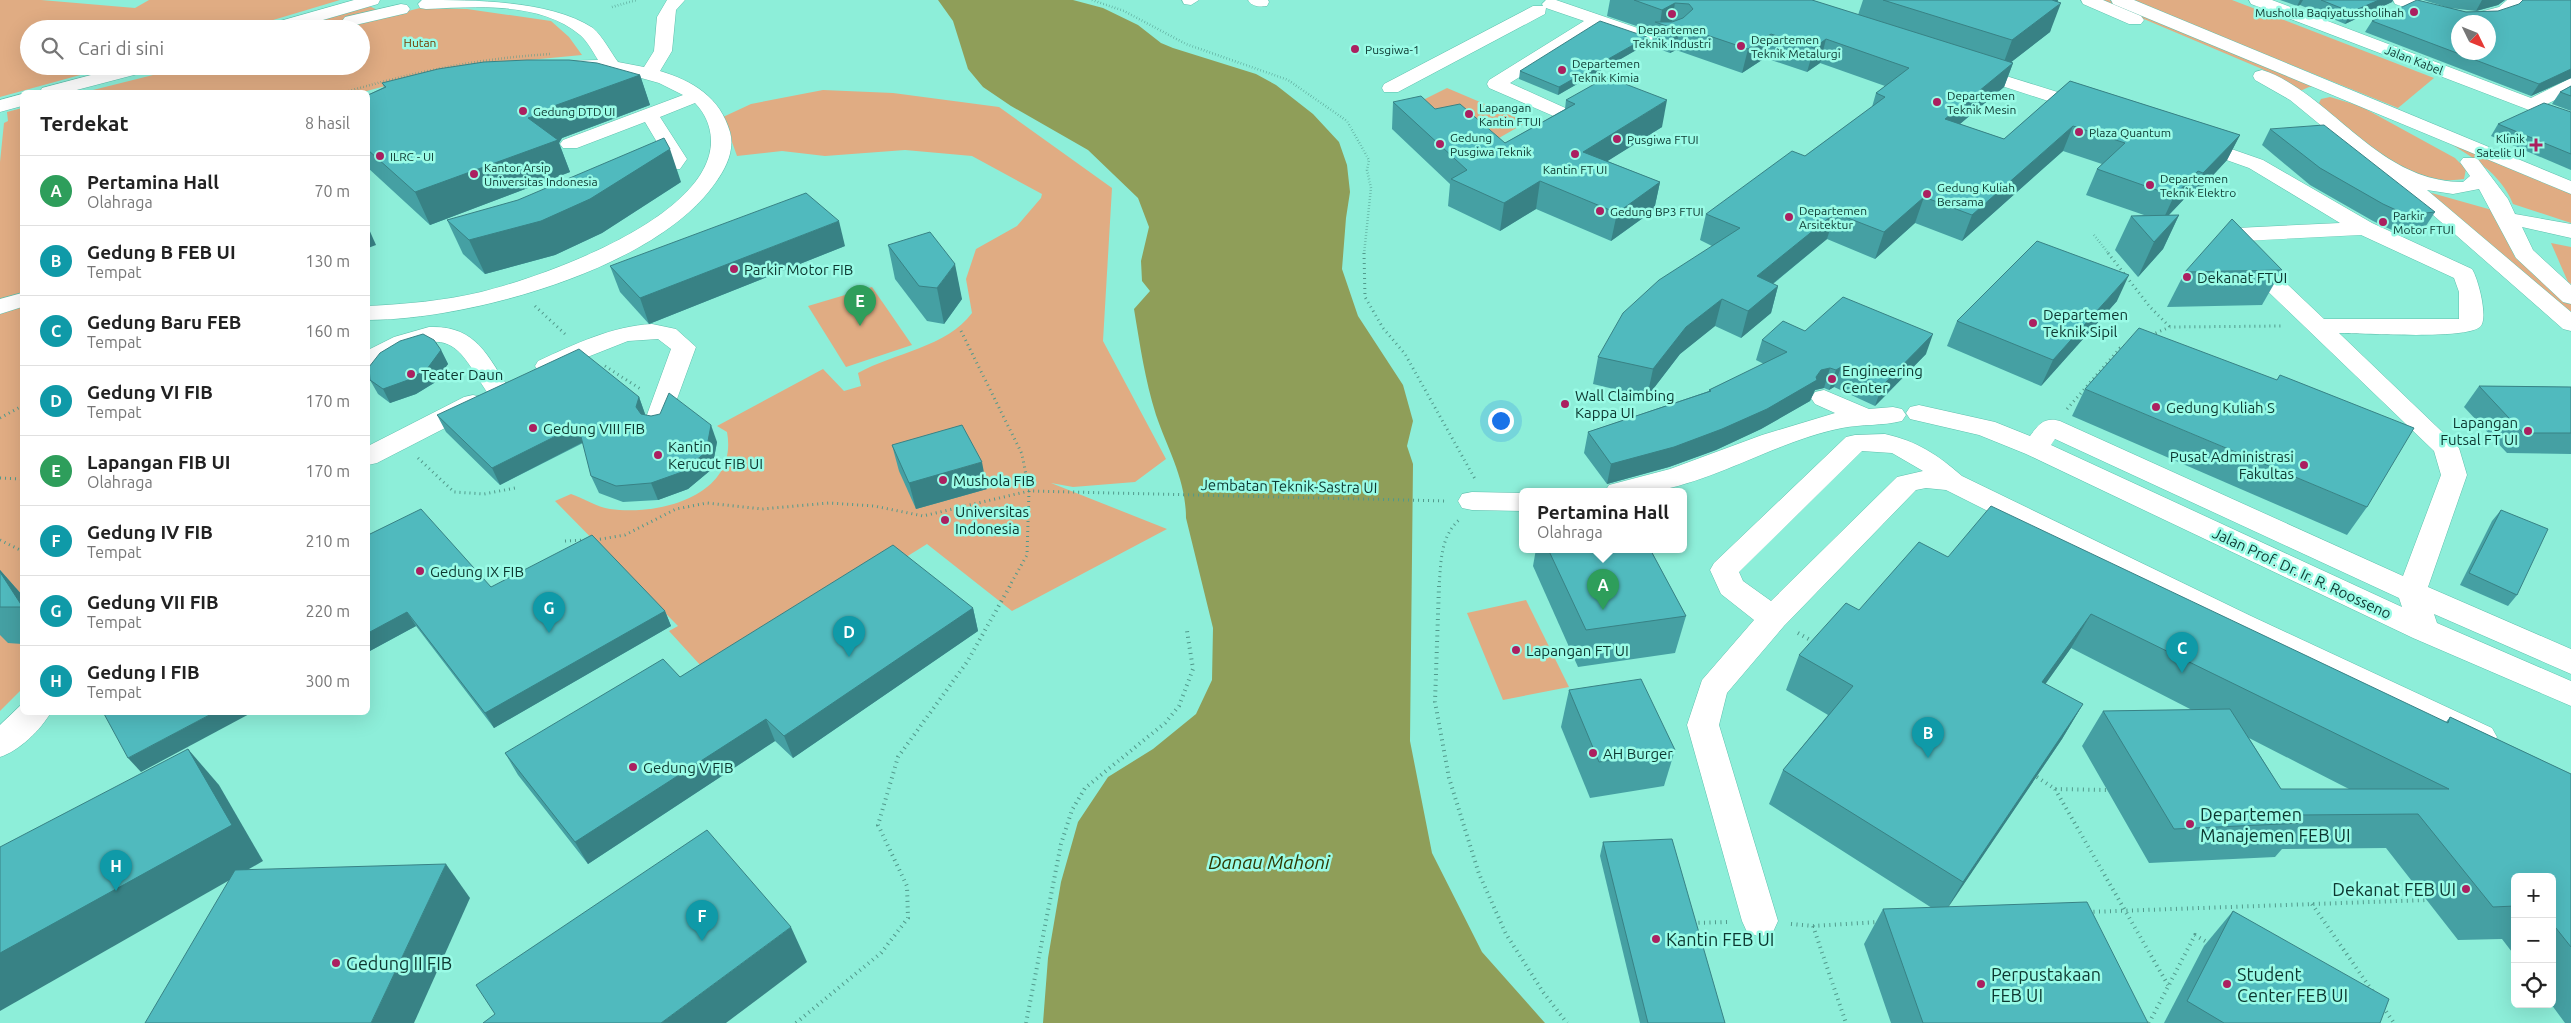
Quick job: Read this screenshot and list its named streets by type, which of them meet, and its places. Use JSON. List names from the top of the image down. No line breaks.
{"streets":{"street":["Jalan Kabel","Jalan Prof. Dr. Ir. R. Roosseno"],"path":["Jembatan Teknik-Sastra UI"]},"water":["Danau Mahoni"],"parks":["Hutan"],"places":{"other":["Musholla Baqiyatussholihah","Departemen Teknik Industri","Departemen Teknik Metalurgi","Pusgiwa-1","Departemen Teknik Kimia","Departemen Teknik Mesin","Gedung DTD UI","Lapangan Kantin FTUI","Plaza Quantum","Pusgiwa FTUI","Gedung Pusgiwa Teknik","Kantin FT UI","ILRC - UI","Kantor Arsip Universitas Indonesia","Departemen Teknik Elektro","Gedung Kuliah Bersama","Gedung BP3 FTUI","Departemen Arsitektur","Parkir Motor FTUI","Parkir Motor FIB","Dekanat FTUI","Departemen Teknik Sipil","Teater Daun","Engineering Center","Wall Claimbing Kappa UI","Gedung Kuliah S","Gedung VIII FIB","Lapangan Futsal FT UI","Kantin Kerucut FIB UI","Pusat Administrasi Fakultas","Mushola FIB","Universitas Indonesia","Gedung IX FIB","Lapangan FT UI","AH Burger","Gedung V FIB","Departemen Manajemen FEB UI","Dekanat FEB UI","Kantin FEB UI","Gedung II FIB","Perpustakaan FEB UI","Student Center FEB UI"],"health":["Klinik Satelit UI"]},"north":"bottom right","page":{"search":"Cari di sini","heading":["Terdekat","8 hasil"],"list":[{"mark":"A","name":"Pertamina Hall","note":"Olahraga","value":"70 m"},{"mark":"B","name":"Gedung B FEB UI","note":"Tempat","value":"130 m"},{"mark":"C","name":"Gedung Baru FEB","note":"Tempat","value":"160 m"},{"mark":"D","name":"Gedung VI FIB","note":"Tempat","value":"170 m"},{"mark":"E","name":"Lapangan FIB UI","note":"Olahraga","value":"170 m"},{"mark":"F","name":"Gedung IV FIB","note":"Tempat","value":"210 m"},{"mark":"G","name":"Gedung VII FIB","note":"Tempat","value":"220 m"},{"mark":"H","name":"Gedung I FIB","note":"Tempat","value":"300 m"}],"pins":["E","A","G","D","C","B","H","F"],"popup":["Pertamina Hall","Olahraga"],"map_buttons":["+","−"]}}
